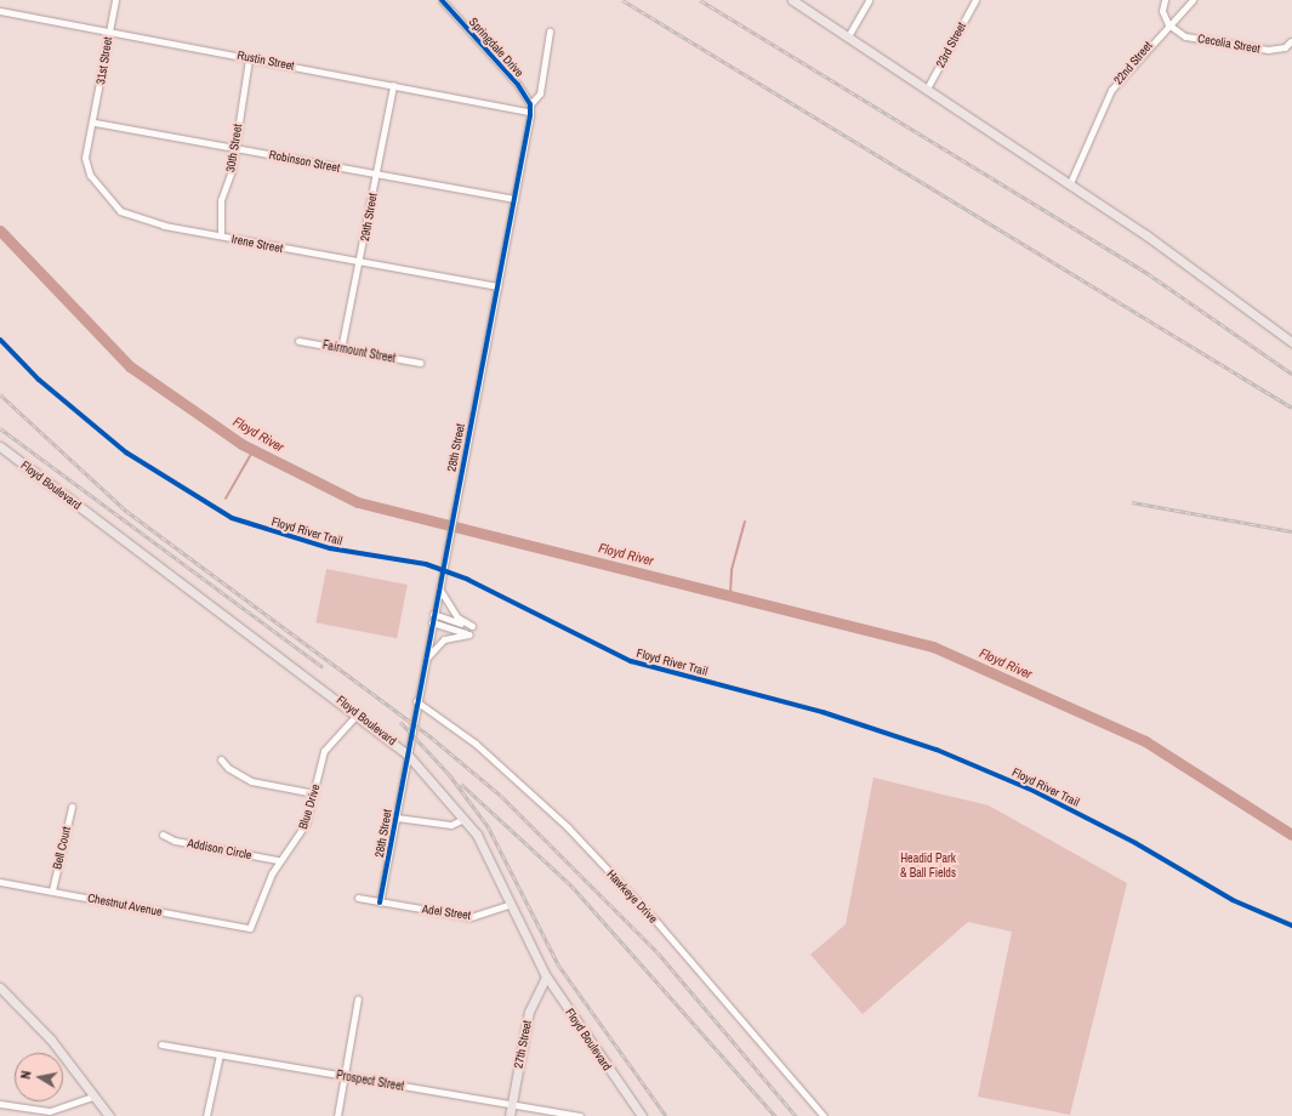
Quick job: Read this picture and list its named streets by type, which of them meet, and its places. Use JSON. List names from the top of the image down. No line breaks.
{"streets":{"main road":["Floyd Boulevard","27th Street"],"street":["Cecelia Street","23rd Street","Springdale Drive","31st Street","Rustin Street","22nd Street","30th Street","Robinson Street","29th Street","Irene Street","Fairmount Street","28th Street","Blue Drive","Bell Court","Addison Circle","Hawkeye Drive","Chestnut Avenue","Adel Street","Prospect Street"],"cycle path":["Floyd River Trail"]},"crossings":[["Cecelia Street","22nd Street"],["Springdale Drive","Rustin Street"],["Springdale Drive","28th Street"],["31st Street","Rustin Street"],["31st Street","Robinson Street"],["31st Street","Irene Street"],["Rustin Street","30th Street"],["Rustin Street","29th Street"],["Rustin Street","28th Street"],["30th Street","Robinson Street"],["30th Street","Irene Street"],["Robinson Street","29th Street"],["Robinson Street","Irene Street"],["Robinson Street","28th Street"],["29th Street","Irene Street"],["29th Street","Fairmount Street"],["Irene Street","28th Street"],["28th Street","Floyd Boulevard"],["28th Street","Hawkeye Drive"],["28th Street","Adel Street"],["Floyd Boulevard","Blue Drive"],["Floyd Boulevard","Adel Street"],["Floyd Boulevard","27th Street"],["Blue Drive","Addison Circle"],["Blue Drive","Chestnut Avenue"],["Bell Court","Chestnut Avenue"],["27th Street","Prospect Street"]],"water":["Floyd River"],"parks":["Headid Park & Ball Fields"],"north":"left"}
